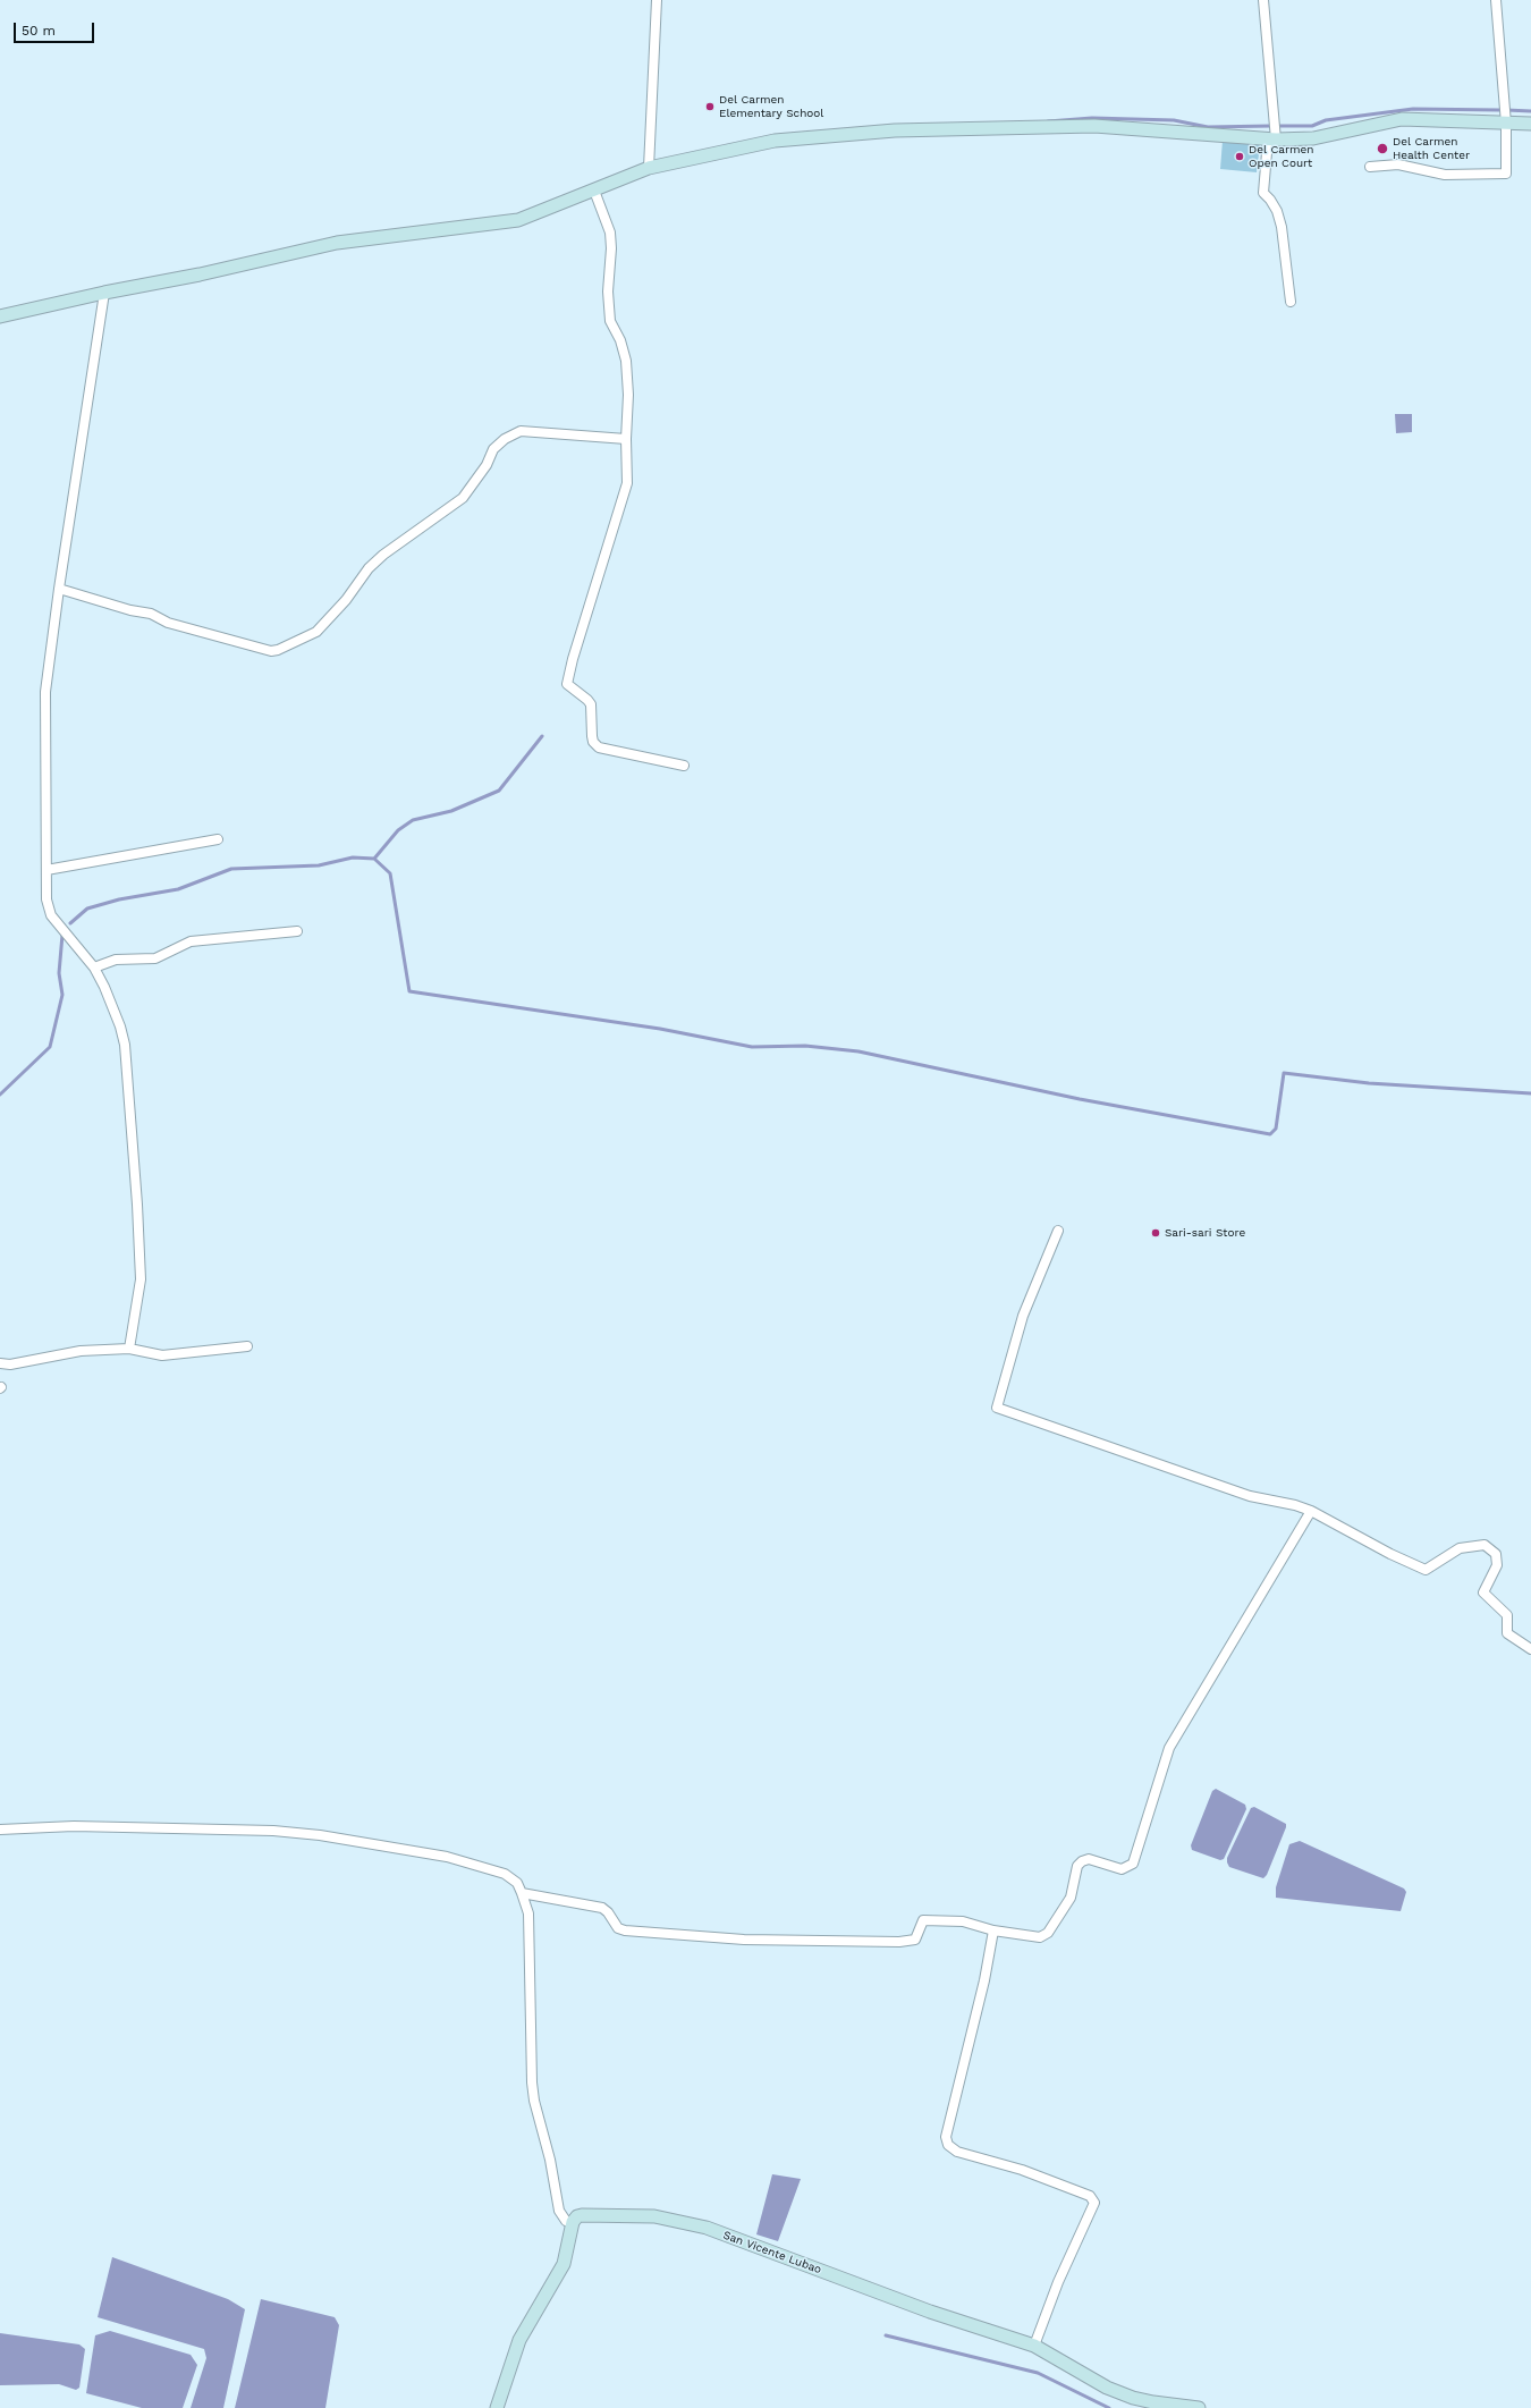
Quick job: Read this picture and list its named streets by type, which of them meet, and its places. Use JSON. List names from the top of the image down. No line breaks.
{"streets":{"street":["San Vicente Lubao"]},"places":["Del Carmen Elementary School","Del Carmen Health Center","Del Carmen Open Court","Sari-sari Store"],"scale_bar":"50 m"}
